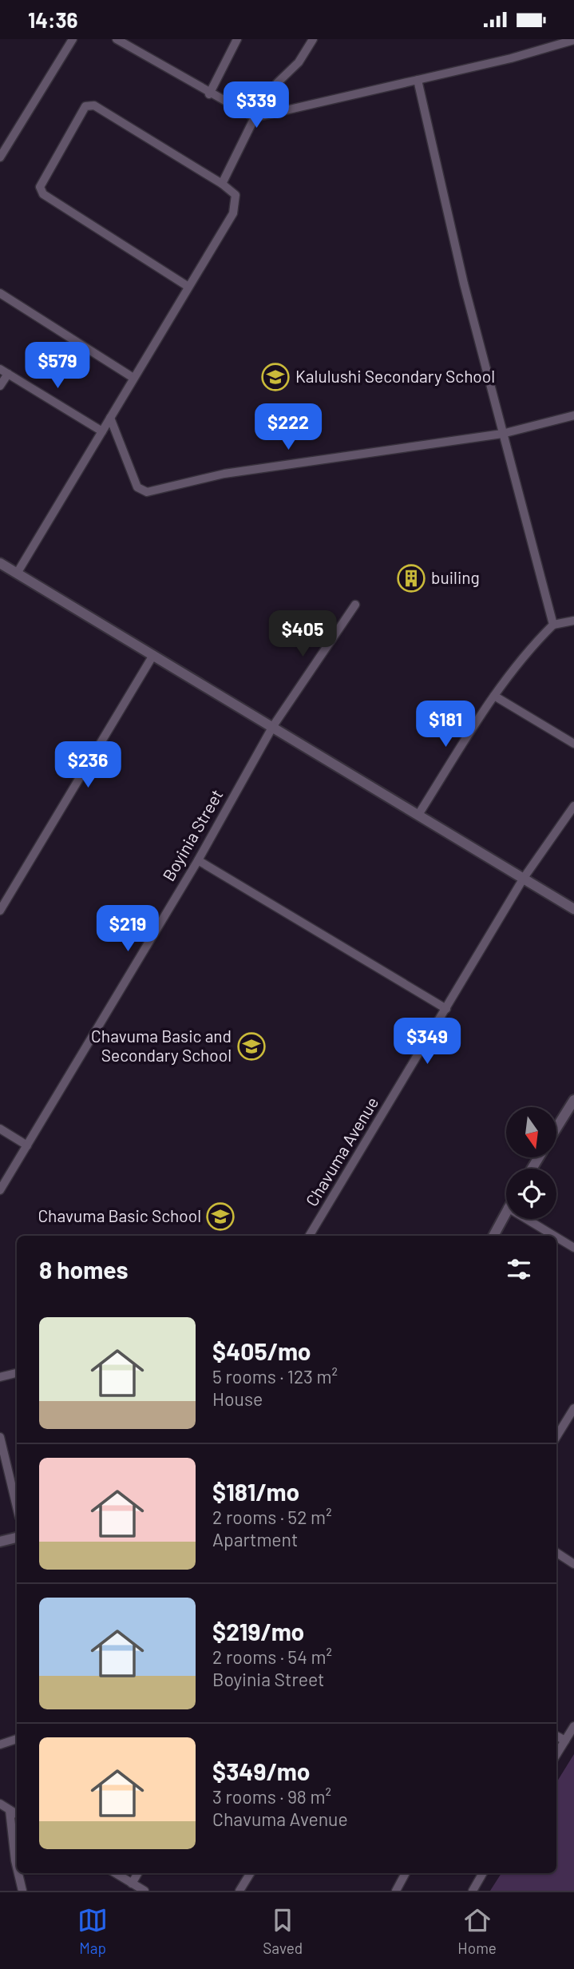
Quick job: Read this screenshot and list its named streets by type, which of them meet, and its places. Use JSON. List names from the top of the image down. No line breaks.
{"streets":{"street":["Boyinia Street","Chavuma Avenue"]},"places":{"school or university":["Kalulushi Secondary School","Chavuma Basic and Secondary School","Chavuma Basic School"],"building":["builing"]},"north":"bottom","page":{"status":"14:36","price":["$339","$579","$222","$405","$181","$236","$219","$349"],"heading":"8 homes","list":[{"name":"$405/mo","note":"5 rooms · 123 m² · House"},{"name":"$181/mo","note":"2 rooms · 52 m² · Apartment"},{"name":"$219/mo","note":"2 rooms · 54 m² · Boyinia Street"},{"name":"$349/mo","note":"3 rooms · 98 m² · Chavuma Avenue"}],"tabs":["Map","Saved","Home"]}}
